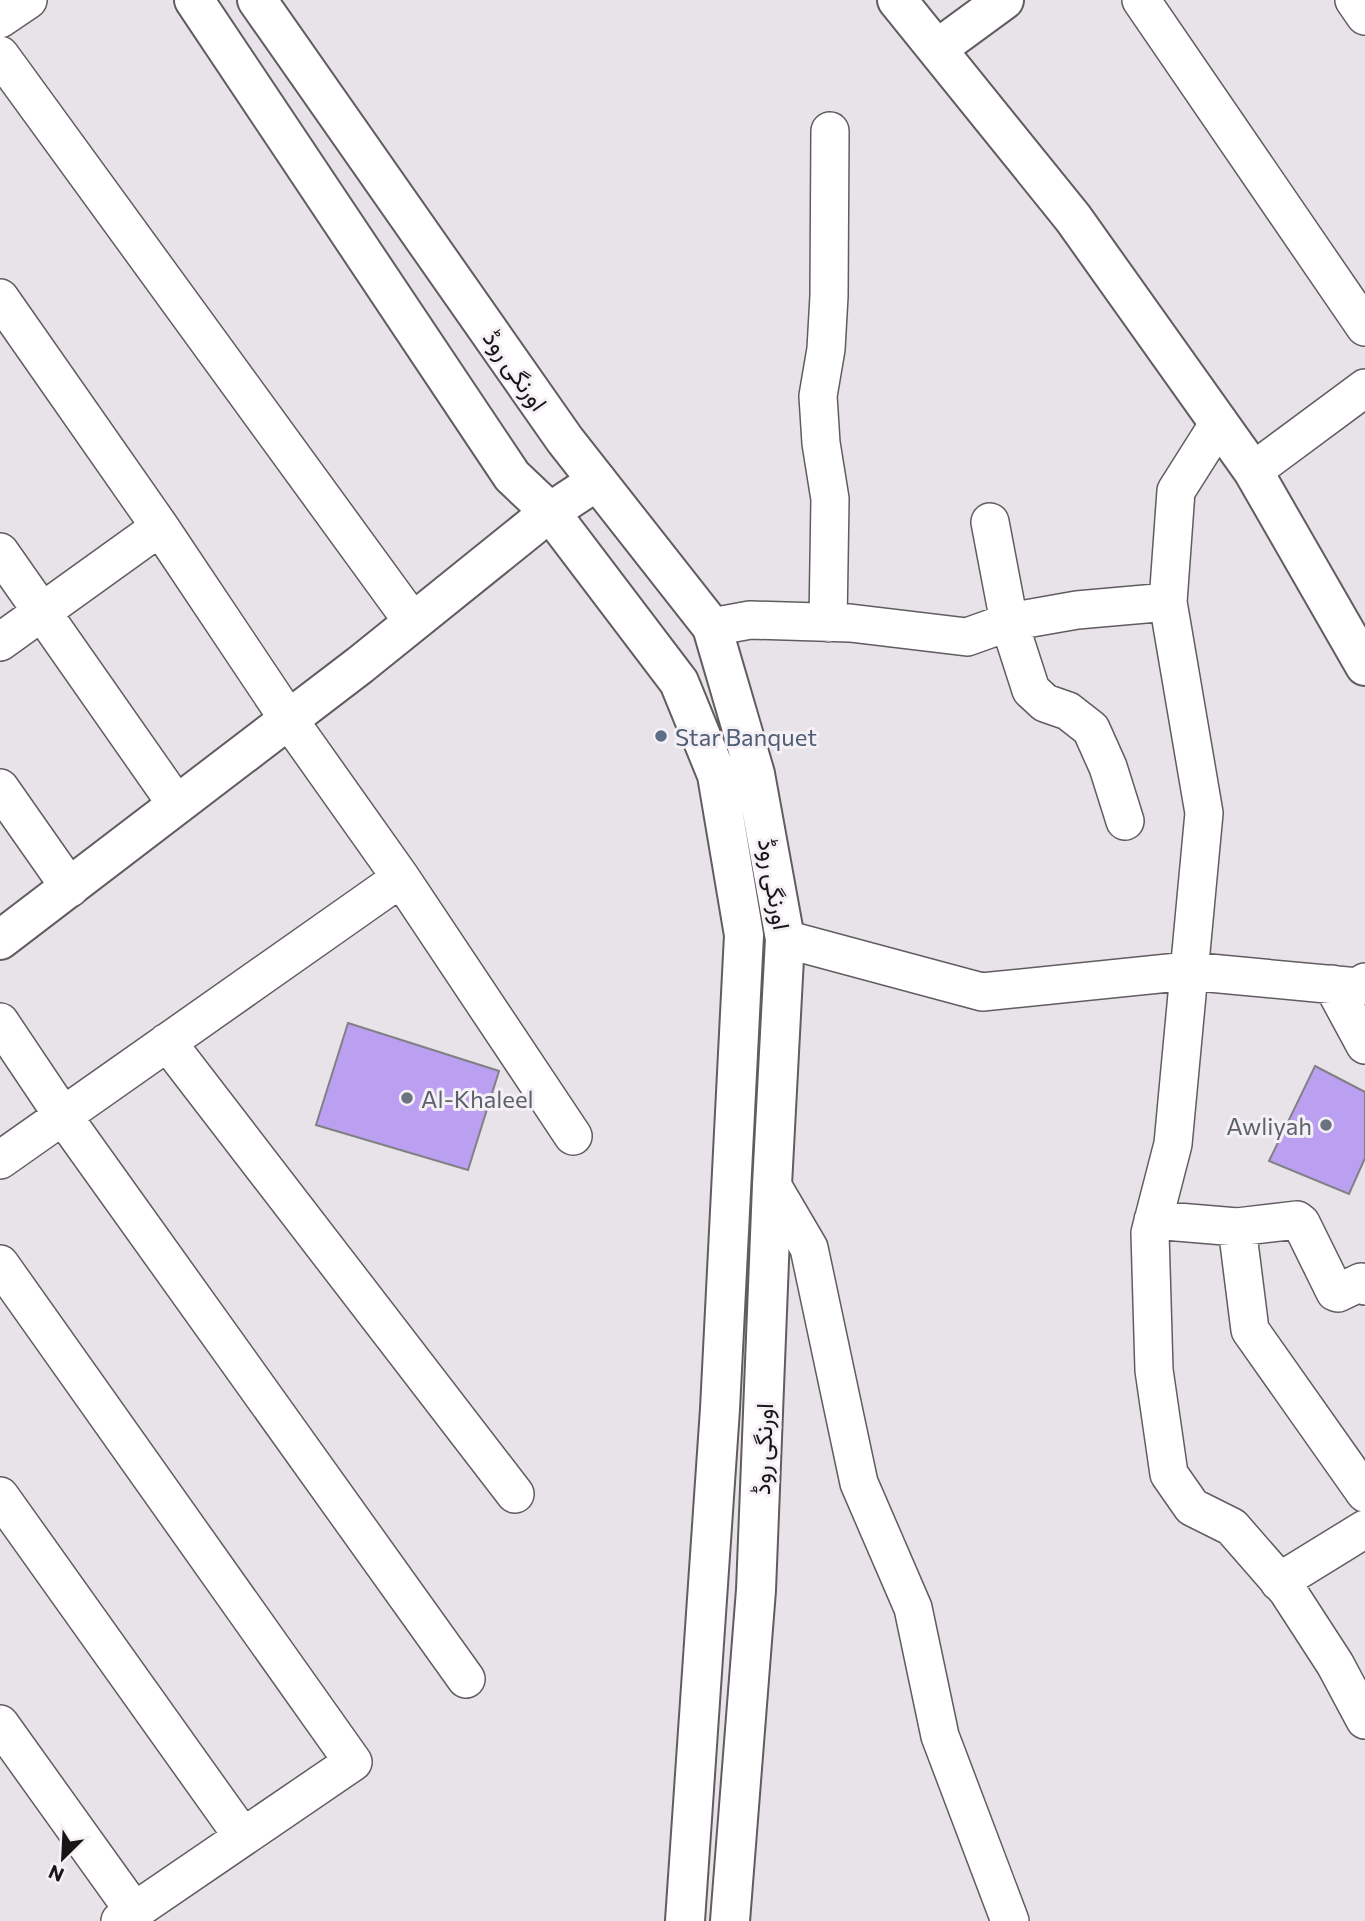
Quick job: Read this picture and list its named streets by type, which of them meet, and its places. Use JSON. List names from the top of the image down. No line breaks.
{"streets":{"main road":["اورنگی روڈ"]},"places":["Star Banquet","Al-Khaleel","Awliyah"],"north":"bottom left"}
